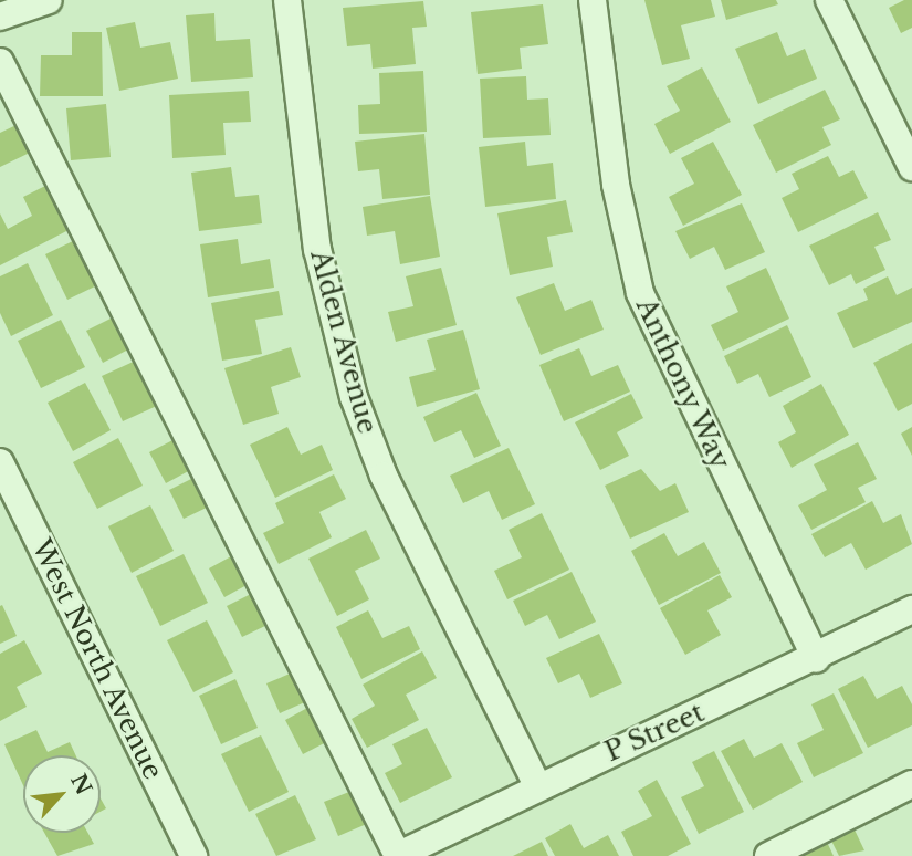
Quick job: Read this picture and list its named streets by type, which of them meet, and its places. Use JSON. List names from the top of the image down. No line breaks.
{"streets":{"street":["Alden Avenue","Anthony Way","West North Avenue","P Street"]},"crossings":[["Alden Avenue","P Street"],["Anthony Way","P Street"]],"north":"top right"}
